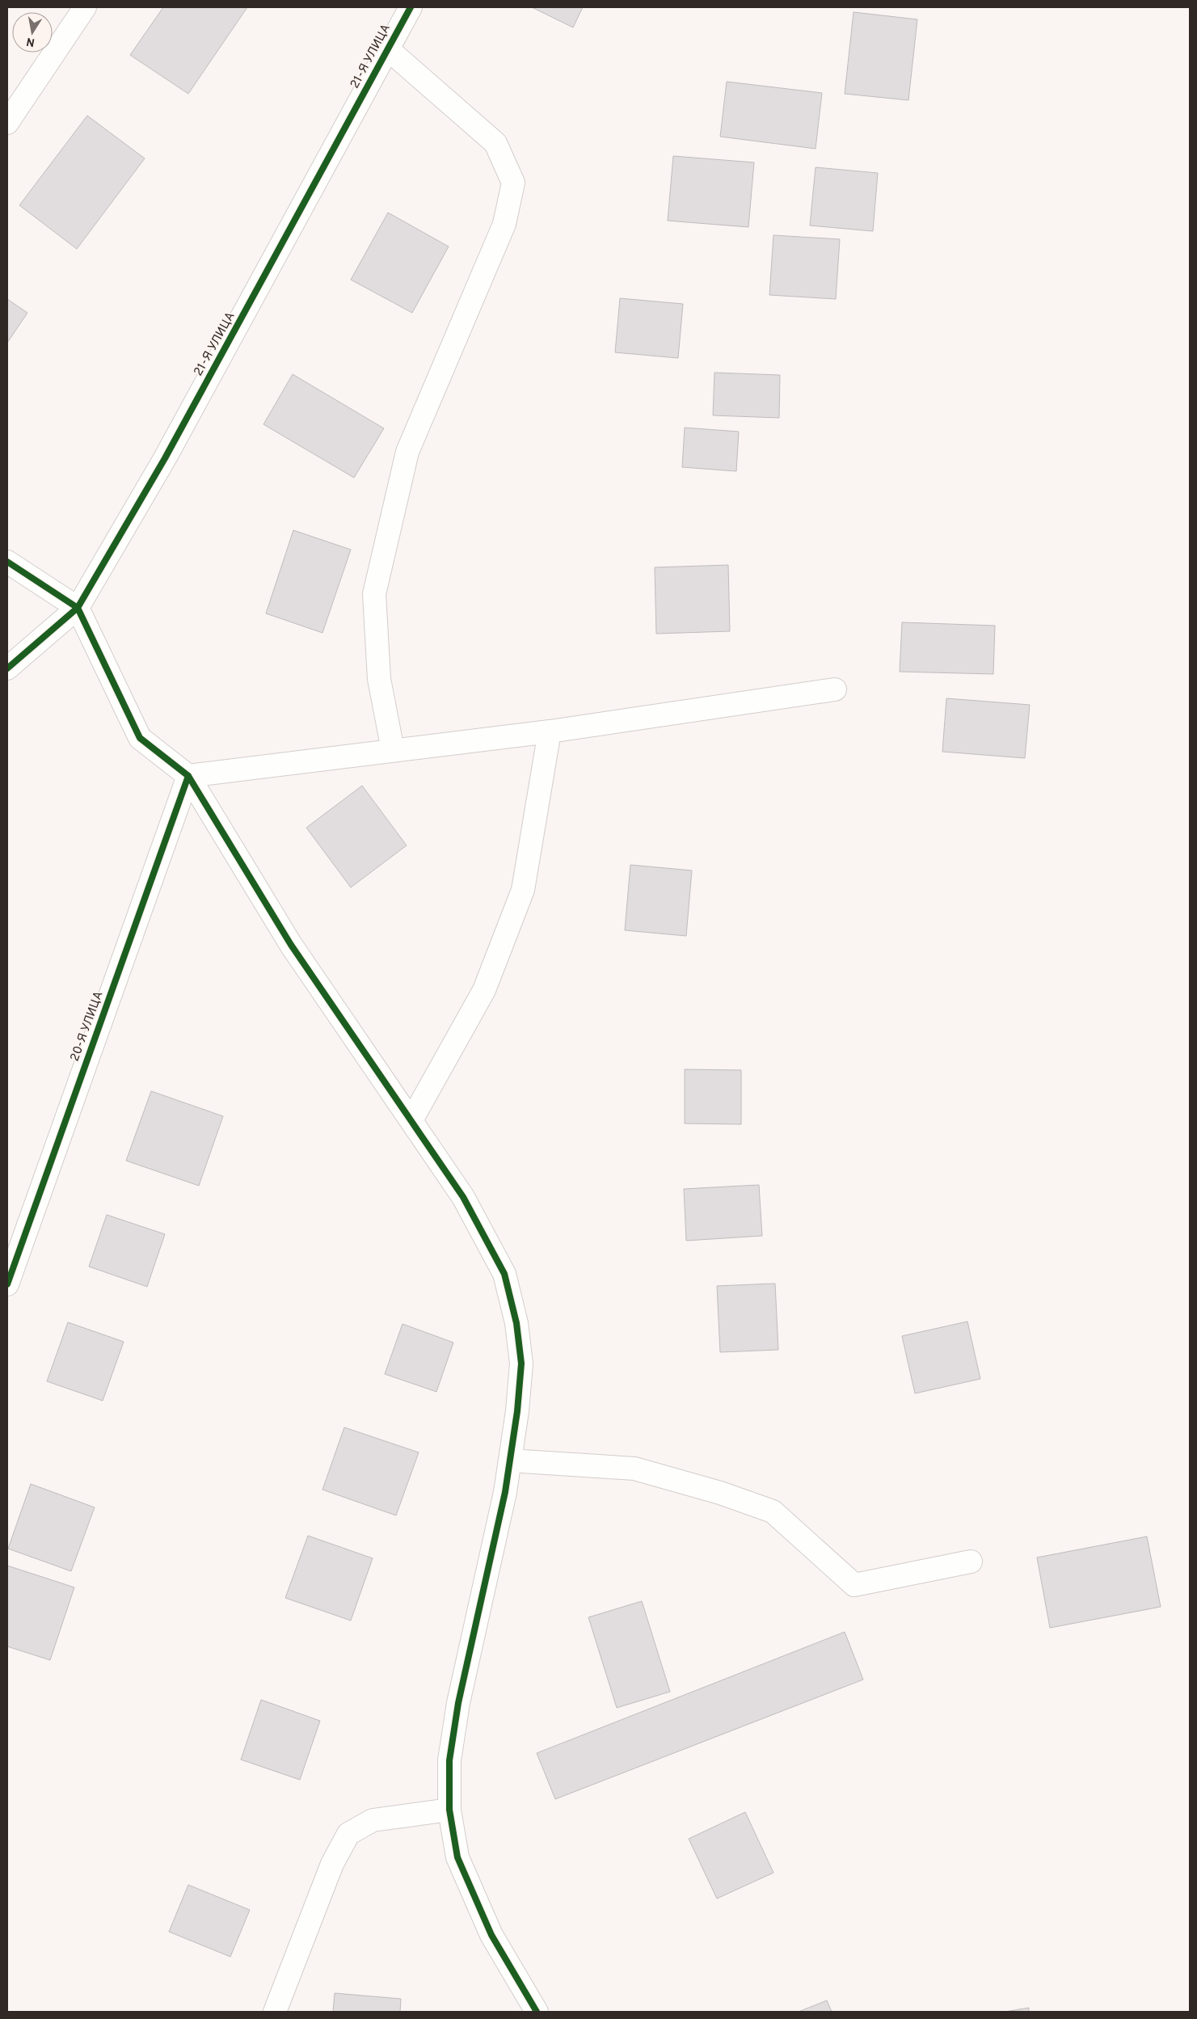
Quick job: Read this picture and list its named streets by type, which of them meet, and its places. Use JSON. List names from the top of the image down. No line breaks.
{"streets":{"street":["21-Я УЛИЦА","20-Я УЛИЦА"]},"north":"bottom"}
